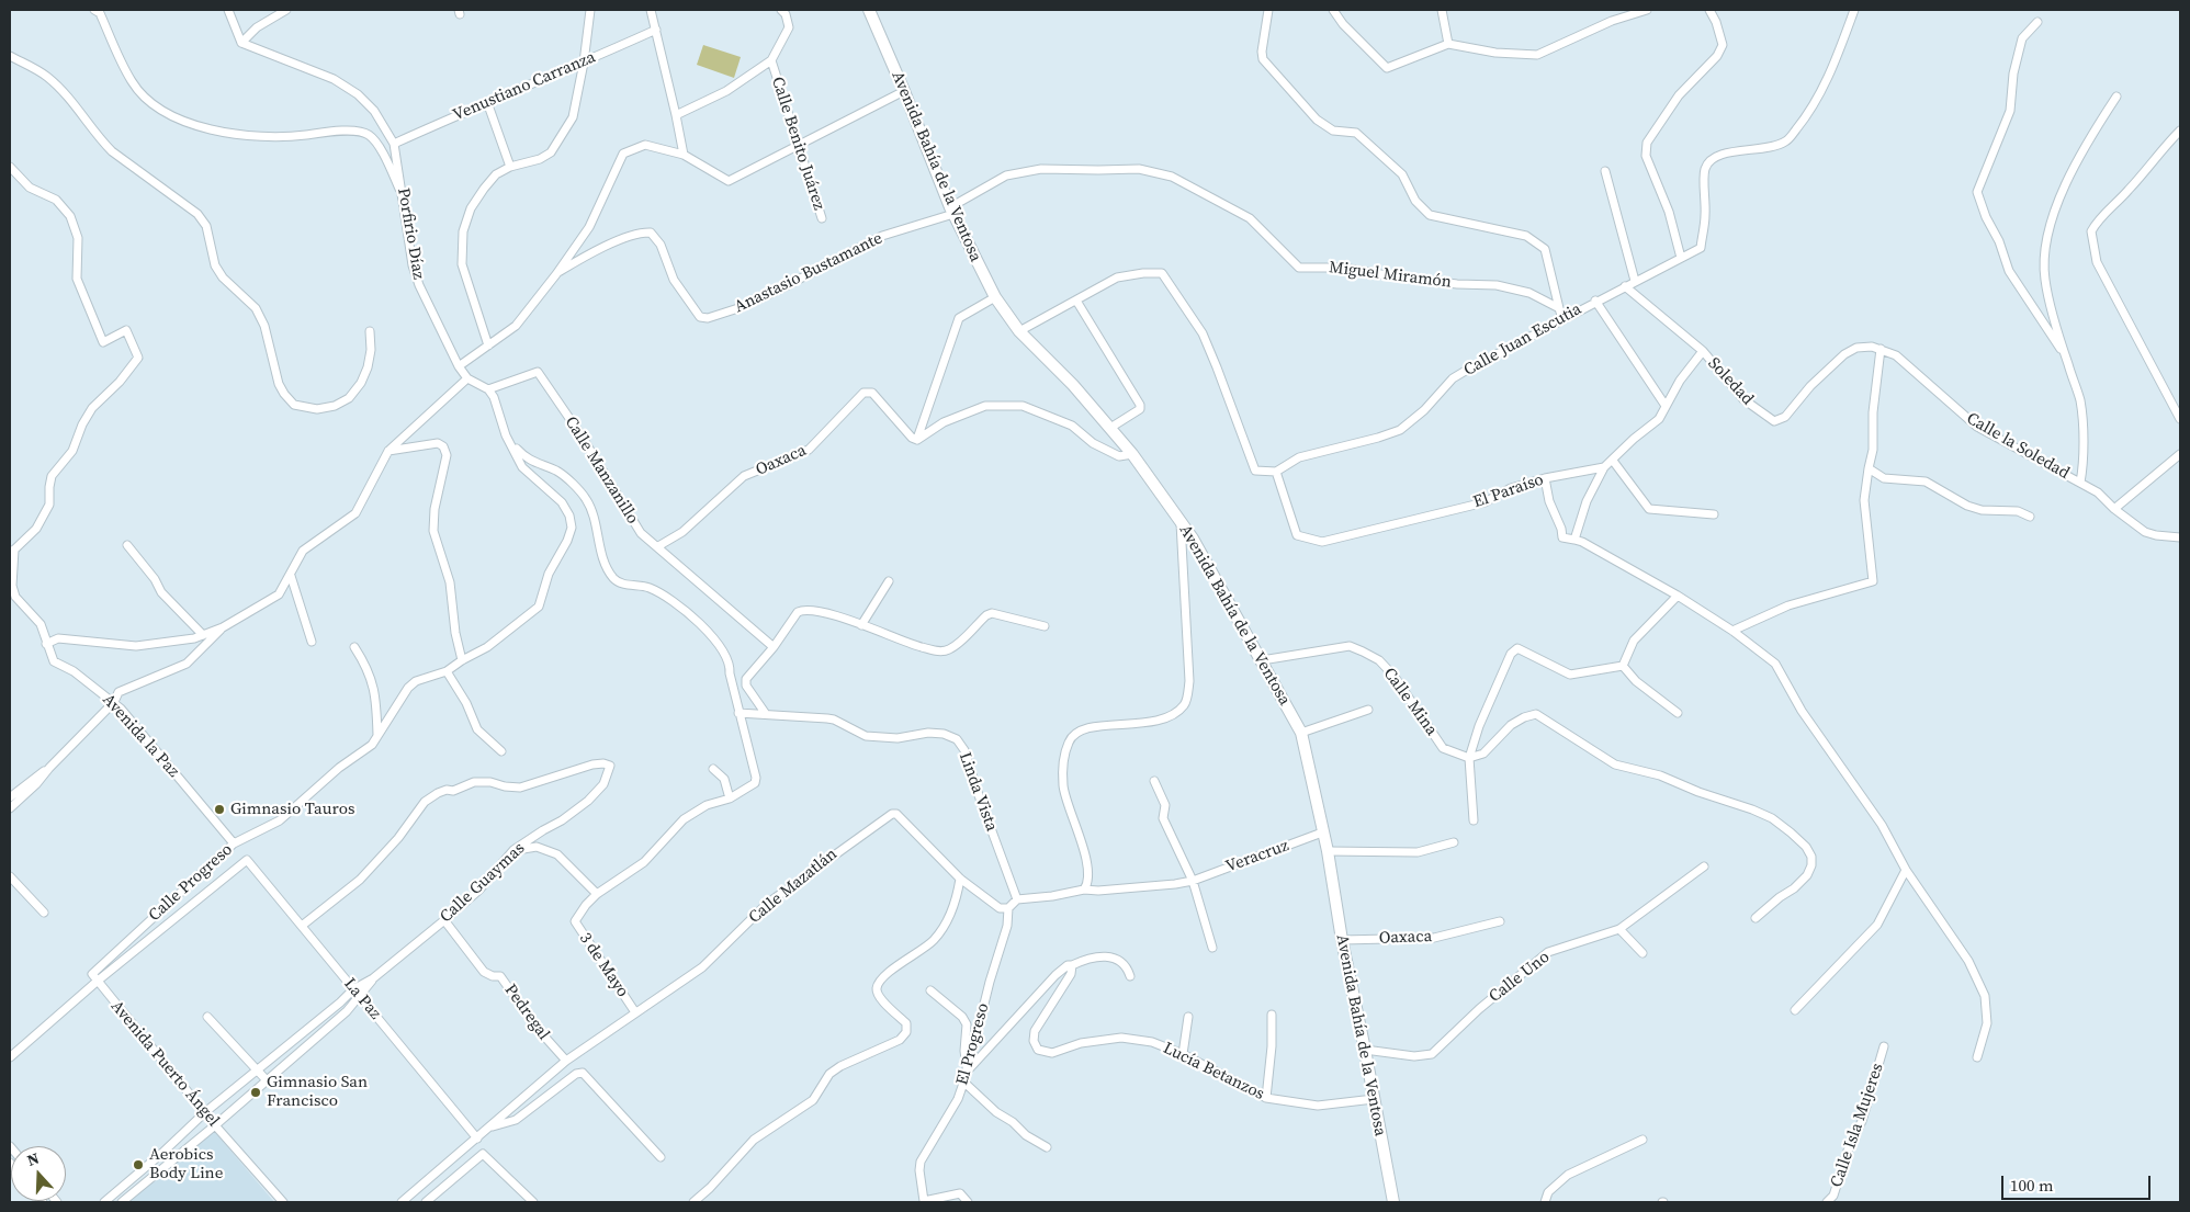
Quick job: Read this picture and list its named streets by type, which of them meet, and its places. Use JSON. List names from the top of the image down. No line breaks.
{"streets":{"main road":["Avenida Bahía de la Ventosa"],"street":["Venustiano Carranza","Calle Benito Juárez","Porfirio Díaz","Anastasio Bustamante","Miguel Miramón","Calle Juan Escutia","Soledad","Calle la Soledad","Oaxaca","Calle Manzanillo","El Paraíso","Calle Mina","Avenida la Paz","Linda Vista","Veracruz","Calle Progreso","Calle Guaymas","Calle Mazatlán","3 de Mayo","Calle Uno","La Paz","Pedregal","El Progreso","Avenida Puerto Ángel","Lucía Betanzos","Calle Isla Mujeres"]},"crossings":[["Venustiano Carranza","Porfirio Díaz"],["Avenida Bahía de la Ventosa","Anastasio Bustamante"],["Avenida Bahía de la Ventosa","Miguel Miramón"],["Avenida Bahía de la Ventosa","Oaxaca"],["Avenida Bahía de la Ventosa","Calle Mina"],["Avenida Bahía de la Ventosa","Veracruz"],["Avenida Bahía de la Ventosa","Calle Uno"],["Avenida Bahía de la Ventosa","Lucía Betanzos"],["Anastasio Bustamante","Miguel Miramón"],["Calle Juan Escutia","Soledad"],["Calle Juan Escutia","El Paraíso"],["Soledad","Calle la Soledad"],["Soledad","El Paraíso"],["Oaxaca","Calle Manzanillo"],["Calle Manzanillo","Calle Progreso"],["Avenida la Paz","Calle Progreso"],["Calle Progreso","La Paz"],["Calle Progreso","Avenida Puerto Ángel"],["Calle Guaymas","La Paz"],["Calle Guaymas","Pedregal"],["Calle Guaymas","Avenida Puerto Ángel"],["Calle Mazatlán","3 de Mayo"],["Calle Mazatlán","La Paz"],["Calle Mazatlán","Pedregal"],["Calle Mazatlán","El Progreso"]],"places":["Gimnasio Tauros","Gimnasio San Francisco","Aerobics Body Line"],"scale_bar":"100 m","north":"top"}
